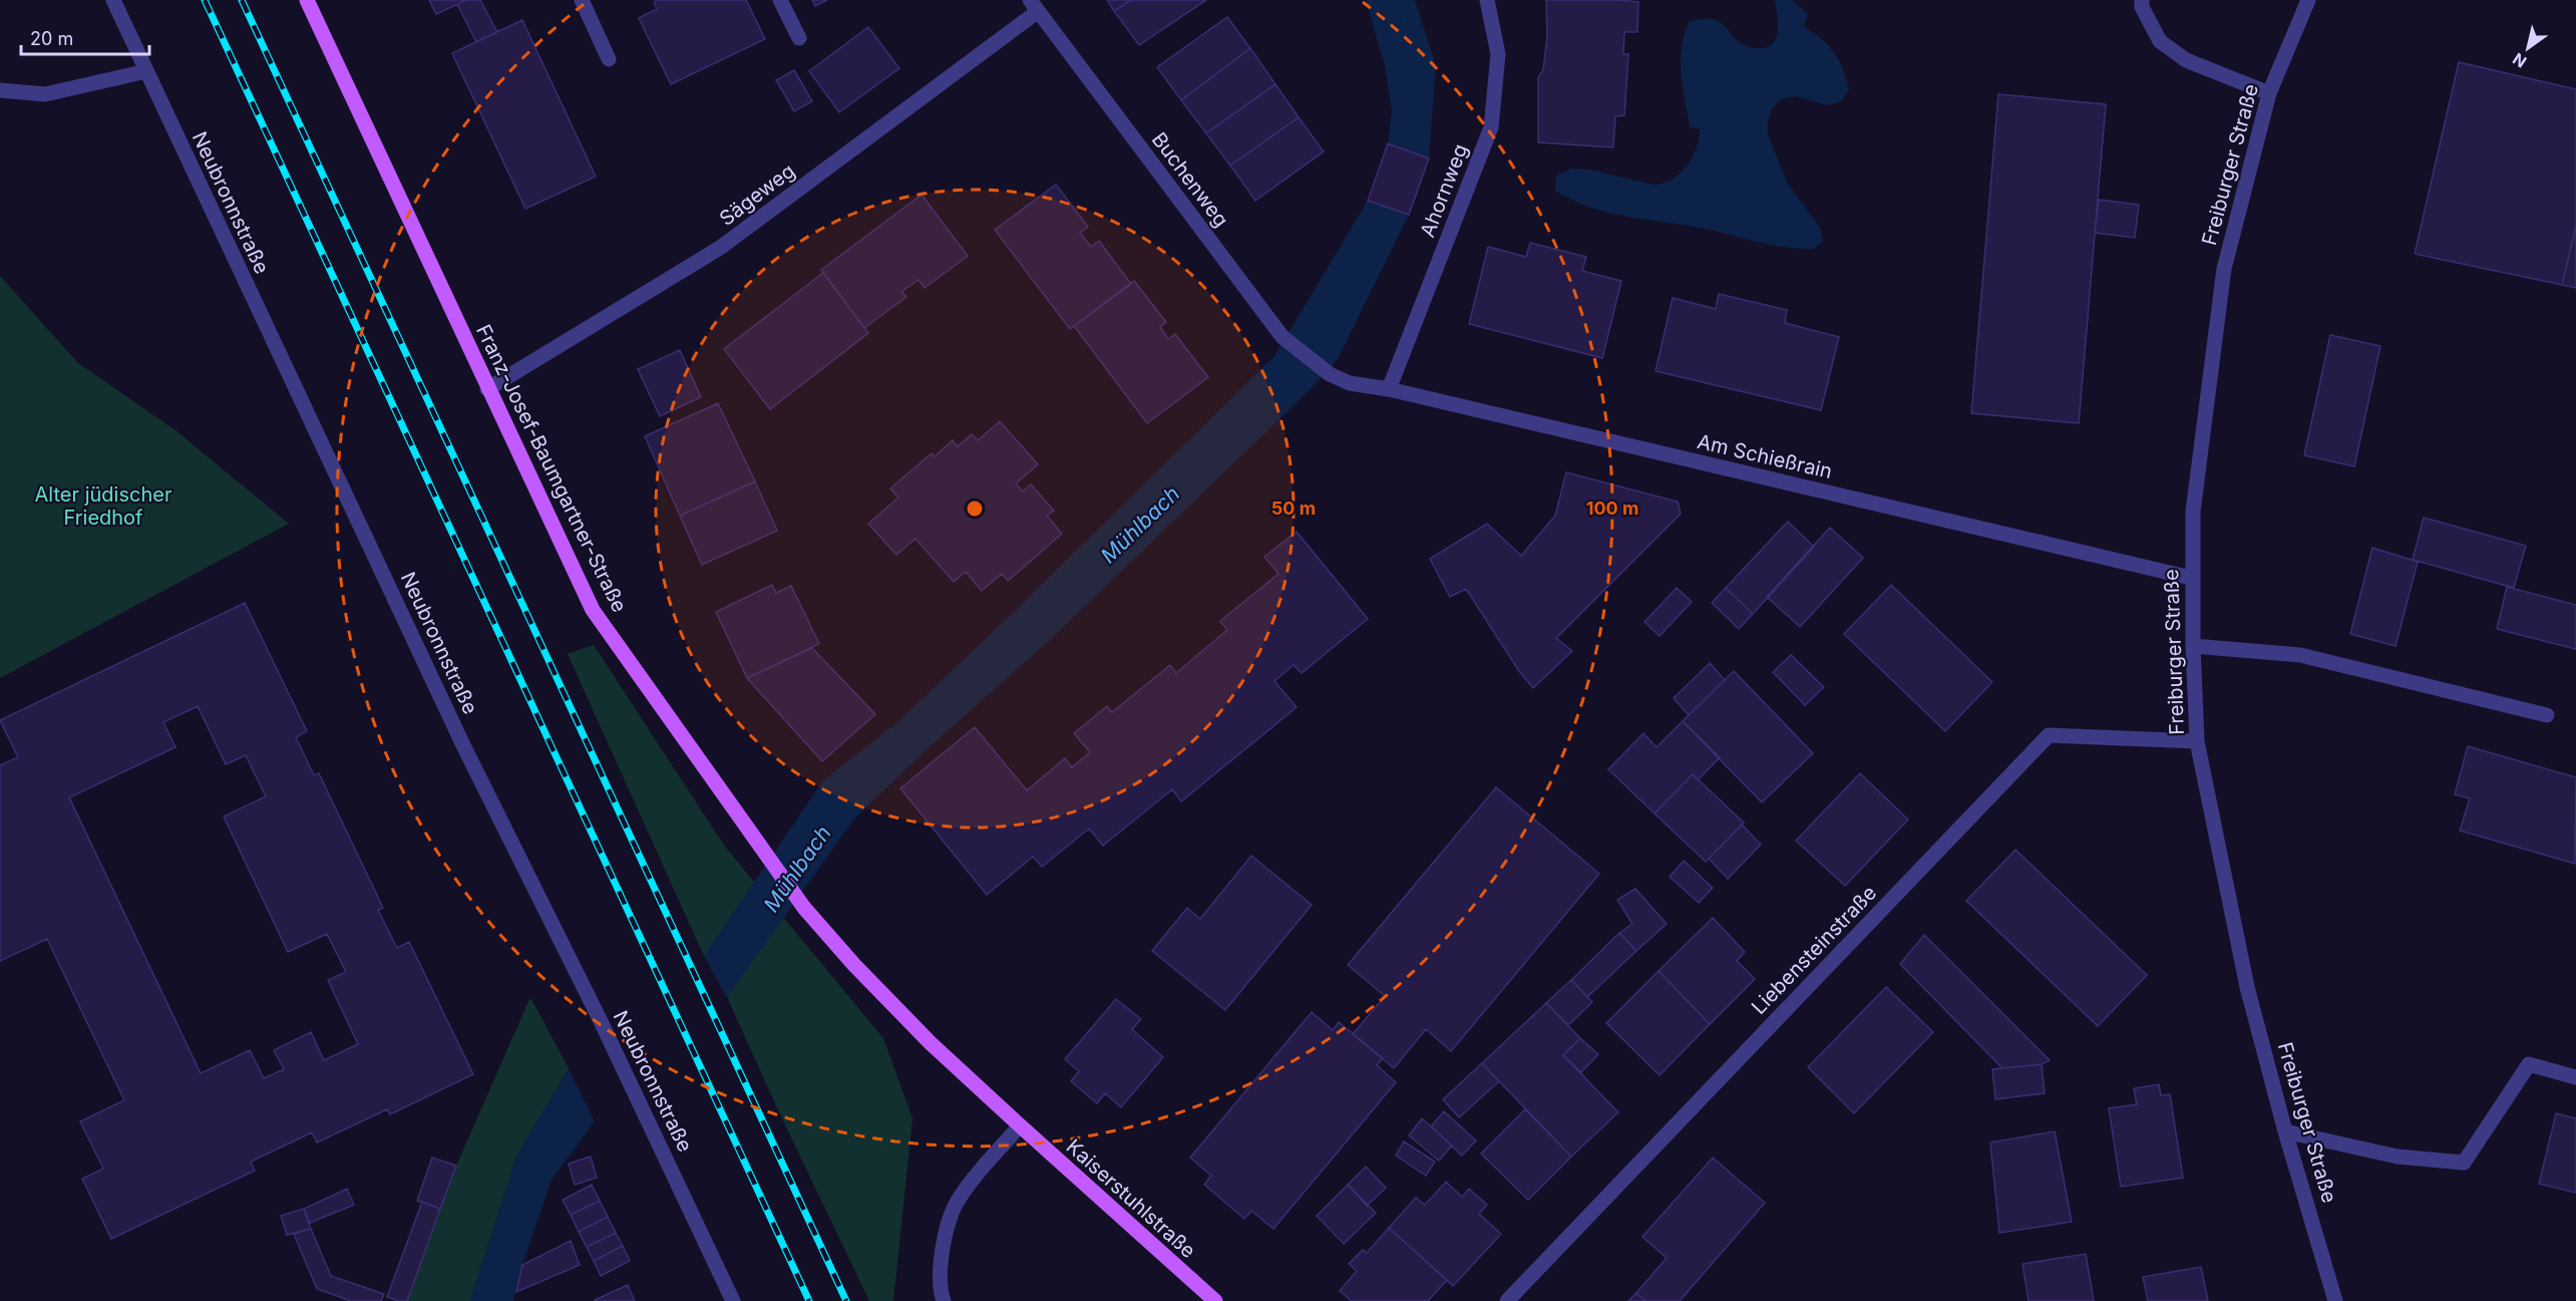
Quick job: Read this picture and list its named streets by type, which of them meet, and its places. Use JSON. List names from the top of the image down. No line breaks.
{"streets":{"main road":["Franz-Josef-Baumgartner-Straße","Kaiserstuhlstraße"],"street":["Freiburger Straße","Buchenweg","Ahornweg","Sägeweg","Neubronnstraße","Am Schießrain","Liebensteinstraße"]},"crossings":[["Freiburger Straße","Am Schießrain"],["Freiburger Straße","Liebensteinstraße"],["Buchenweg","Sägeweg"],["Buchenweg","Am Schießrain"],["Ahornweg","Am Schießrain"],["Sägeweg","Franz-Josef-Baumgartner-Straße"],["Franz-Josef-Baumgartner-Straße","Kaiserstuhlstraße"]],"water":["Mühlbach"],"parks":["Alter jüdischer Friedhof"],"scale_bar":"20 m","north":"bottom left","rings":["50 m","100 m"]}
